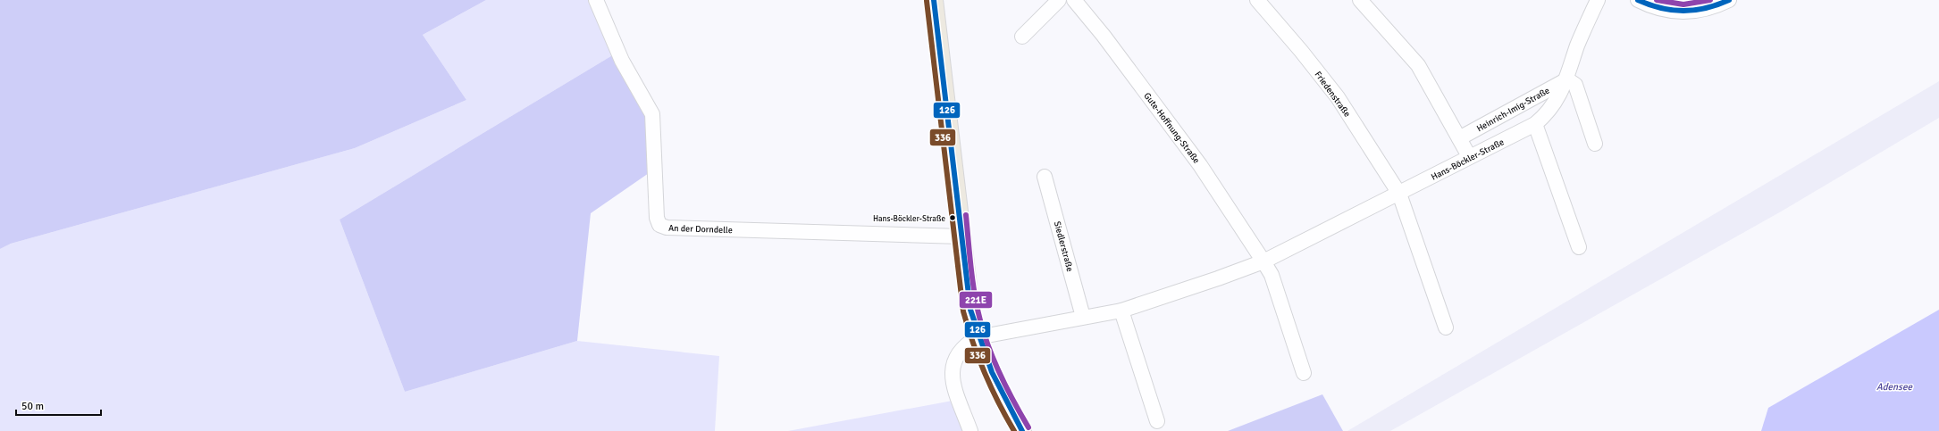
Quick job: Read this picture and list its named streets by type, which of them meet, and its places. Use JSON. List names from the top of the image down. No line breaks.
{"streets":{"street":["Friedenstraße","Heinrich-Imig-Straße","Gute-Hoffnung-Straße","Hans-Böckler-Straße","An der Dorndelle","Siedlerstraße"]},"crossings":[["Friedenstraße","Hans-Böckler-Straße"],["Heinrich-Imig-Straße","Hans-Böckler-Straße"],["Gute-Hoffnung-Straße","Hans-Böckler-Straße"],["Hans-Böckler-Straße","Siedlerstraße"]],"water":["Adensee"],"places":["Hans-Böckler-Straße"],"lines":["transit line 126","transit line 221E","transit line 336"],"scale_bar":"50 m"}
